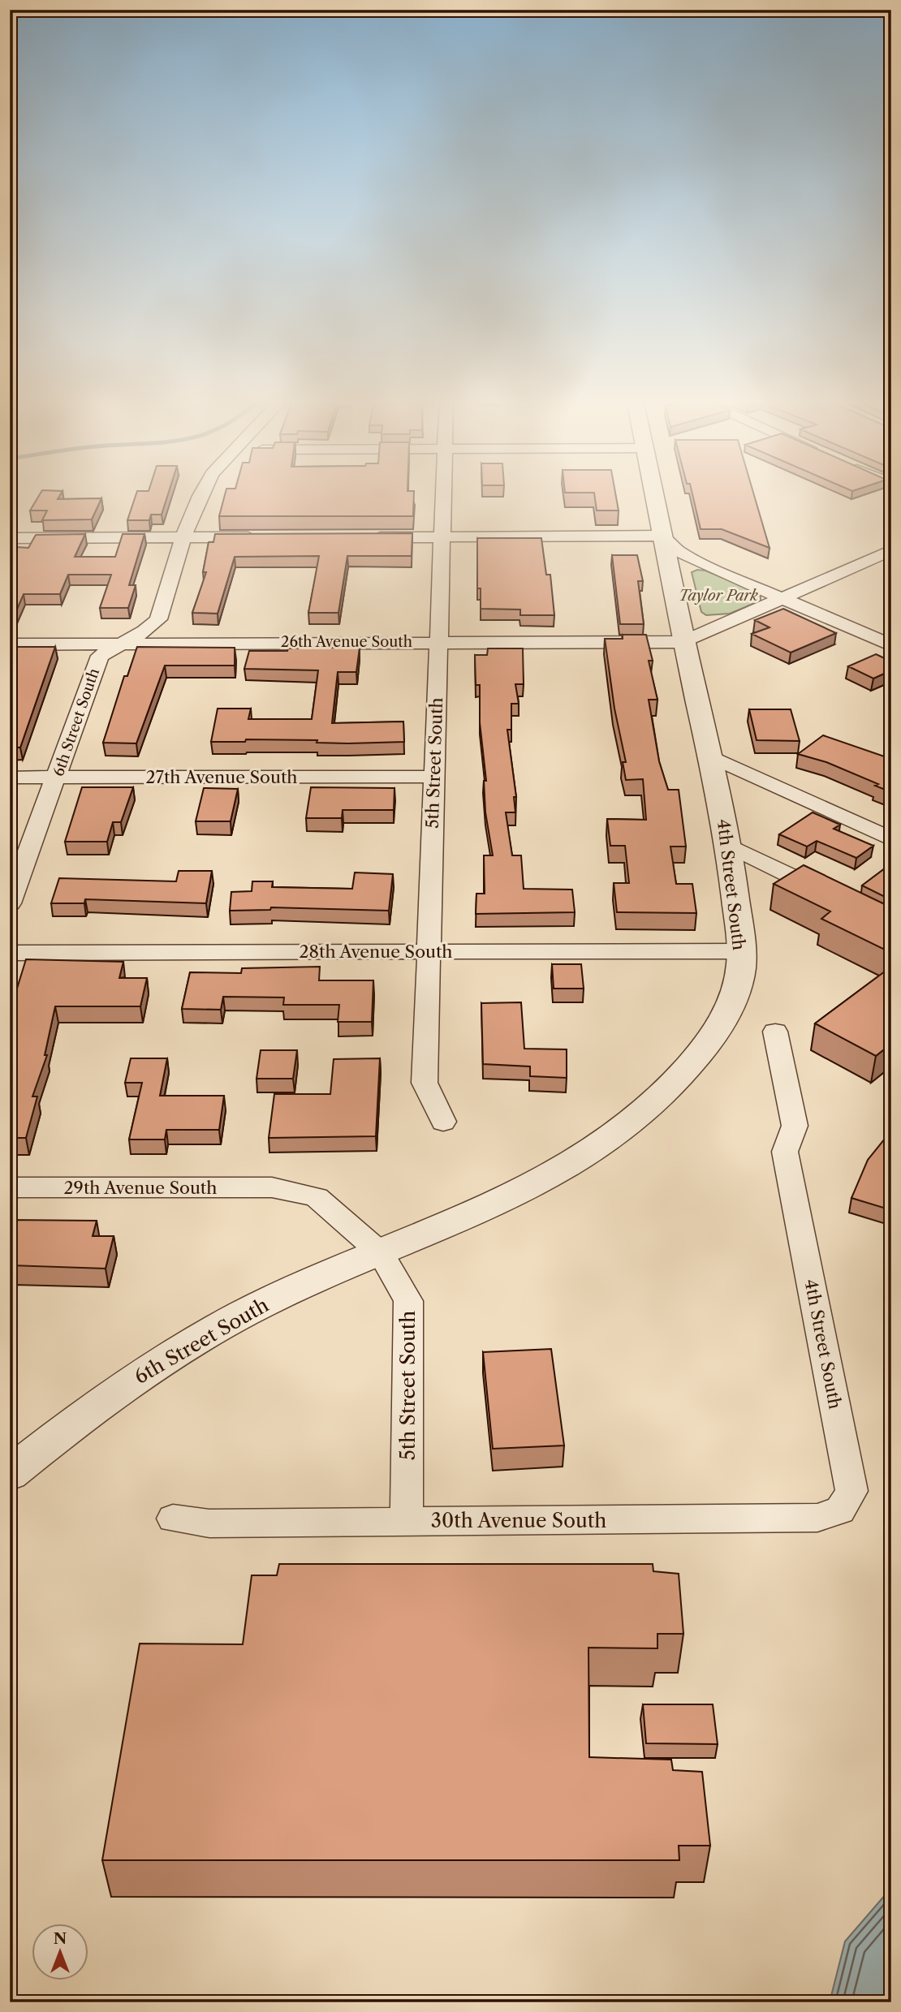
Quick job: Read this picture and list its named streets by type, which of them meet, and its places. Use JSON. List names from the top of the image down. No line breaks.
{"streets":{"street":["26th Avenue South","6th Street South","5th Street South","27th Avenue South","4th Street South","28th Avenue South","29th Avenue South","30th Avenue South"]},"crossings":[["26th Avenue South","6th Street South"],["26th Avenue South","5th Street South"],["26th Avenue South","4th Street South"],["6th Street South","5th Street South"],["6th Street South","27th Avenue South"],["6th Street South","4th Street South"],["5th Street South","27th Avenue South"],["5th Street South","4th Street South"],["5th Street South","28th Avenue South"],["5th Street South","29th Avenue South"],["5th Street South","30th Avenue South"],["4th Street South","28th Avenue South"],["4th Street South","30th Avenue South"]],"parks":["Taylor Park"],"north":"top"}
